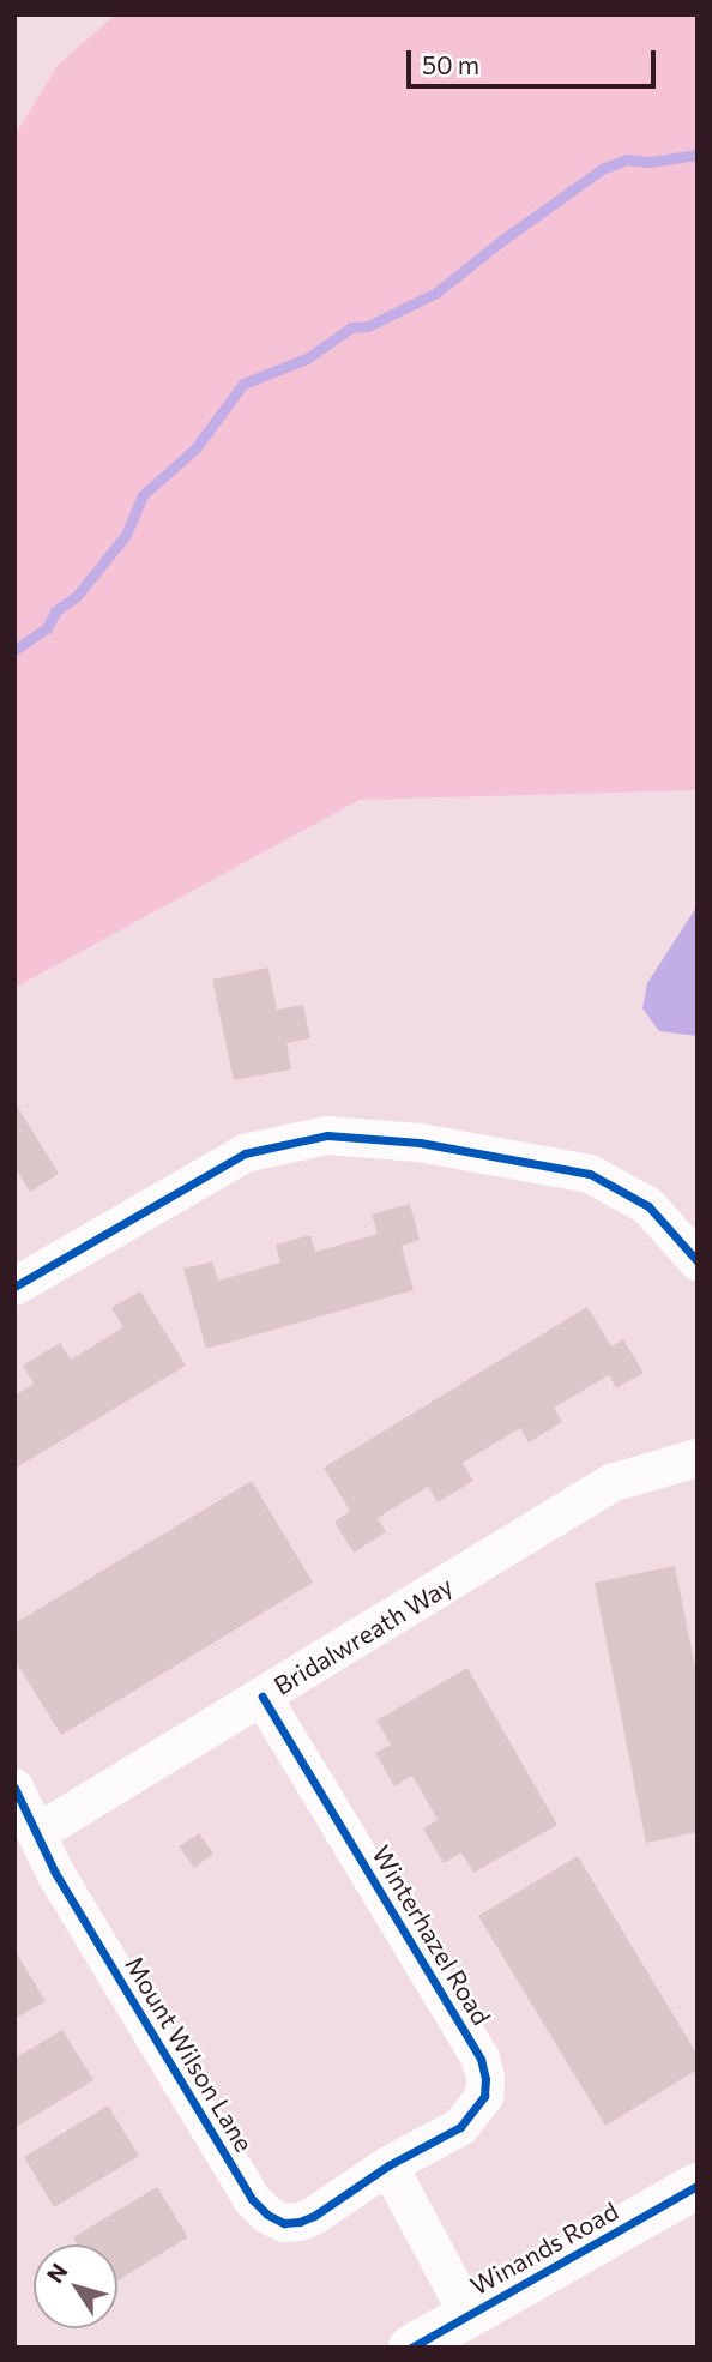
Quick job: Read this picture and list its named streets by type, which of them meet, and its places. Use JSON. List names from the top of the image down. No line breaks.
{"streets":{"street":["Bridalwreath Way","Winterhazel Road","Mount Wilson Lane","Winands Road"]},"crossings":[["Bridalwreath Way","Winterhazel Road"],["Bridalwreath Way","Mount Wilson Lane"],["Winterhazel Road","Mount Wilson Lane"]],"scale_bar":"50 m","north":"top left"}
